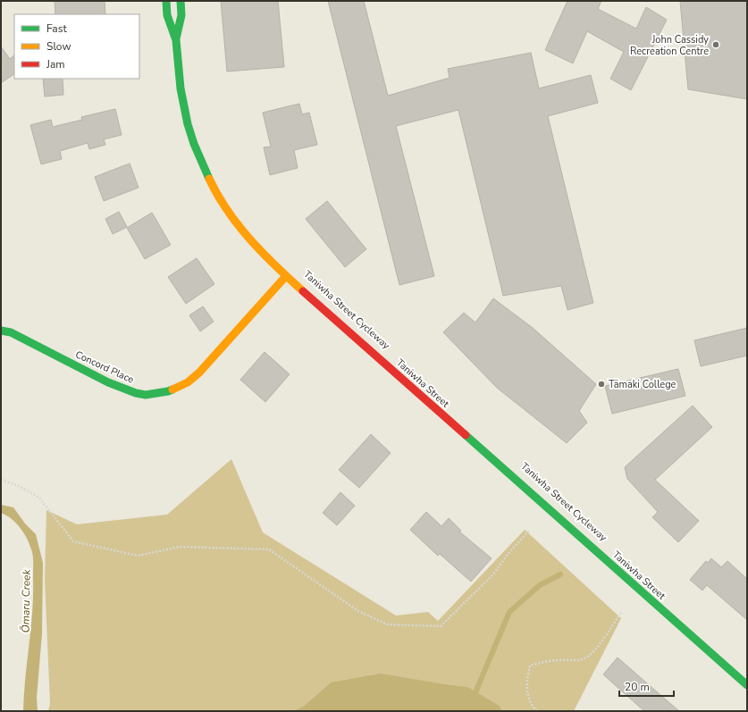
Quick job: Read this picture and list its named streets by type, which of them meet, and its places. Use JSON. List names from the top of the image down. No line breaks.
{"streets":{"main road":["Concord Place","Taniwha Street"]},"crossings":[["Concord Place","Taniwha Street"]],"water":["Ōmaru Creek"],"places":["John Cassidy Recreation Centre","Tāmaki College"],"legend":["Fast","Slow","Jam"],"scale_bar":"20 m"}
